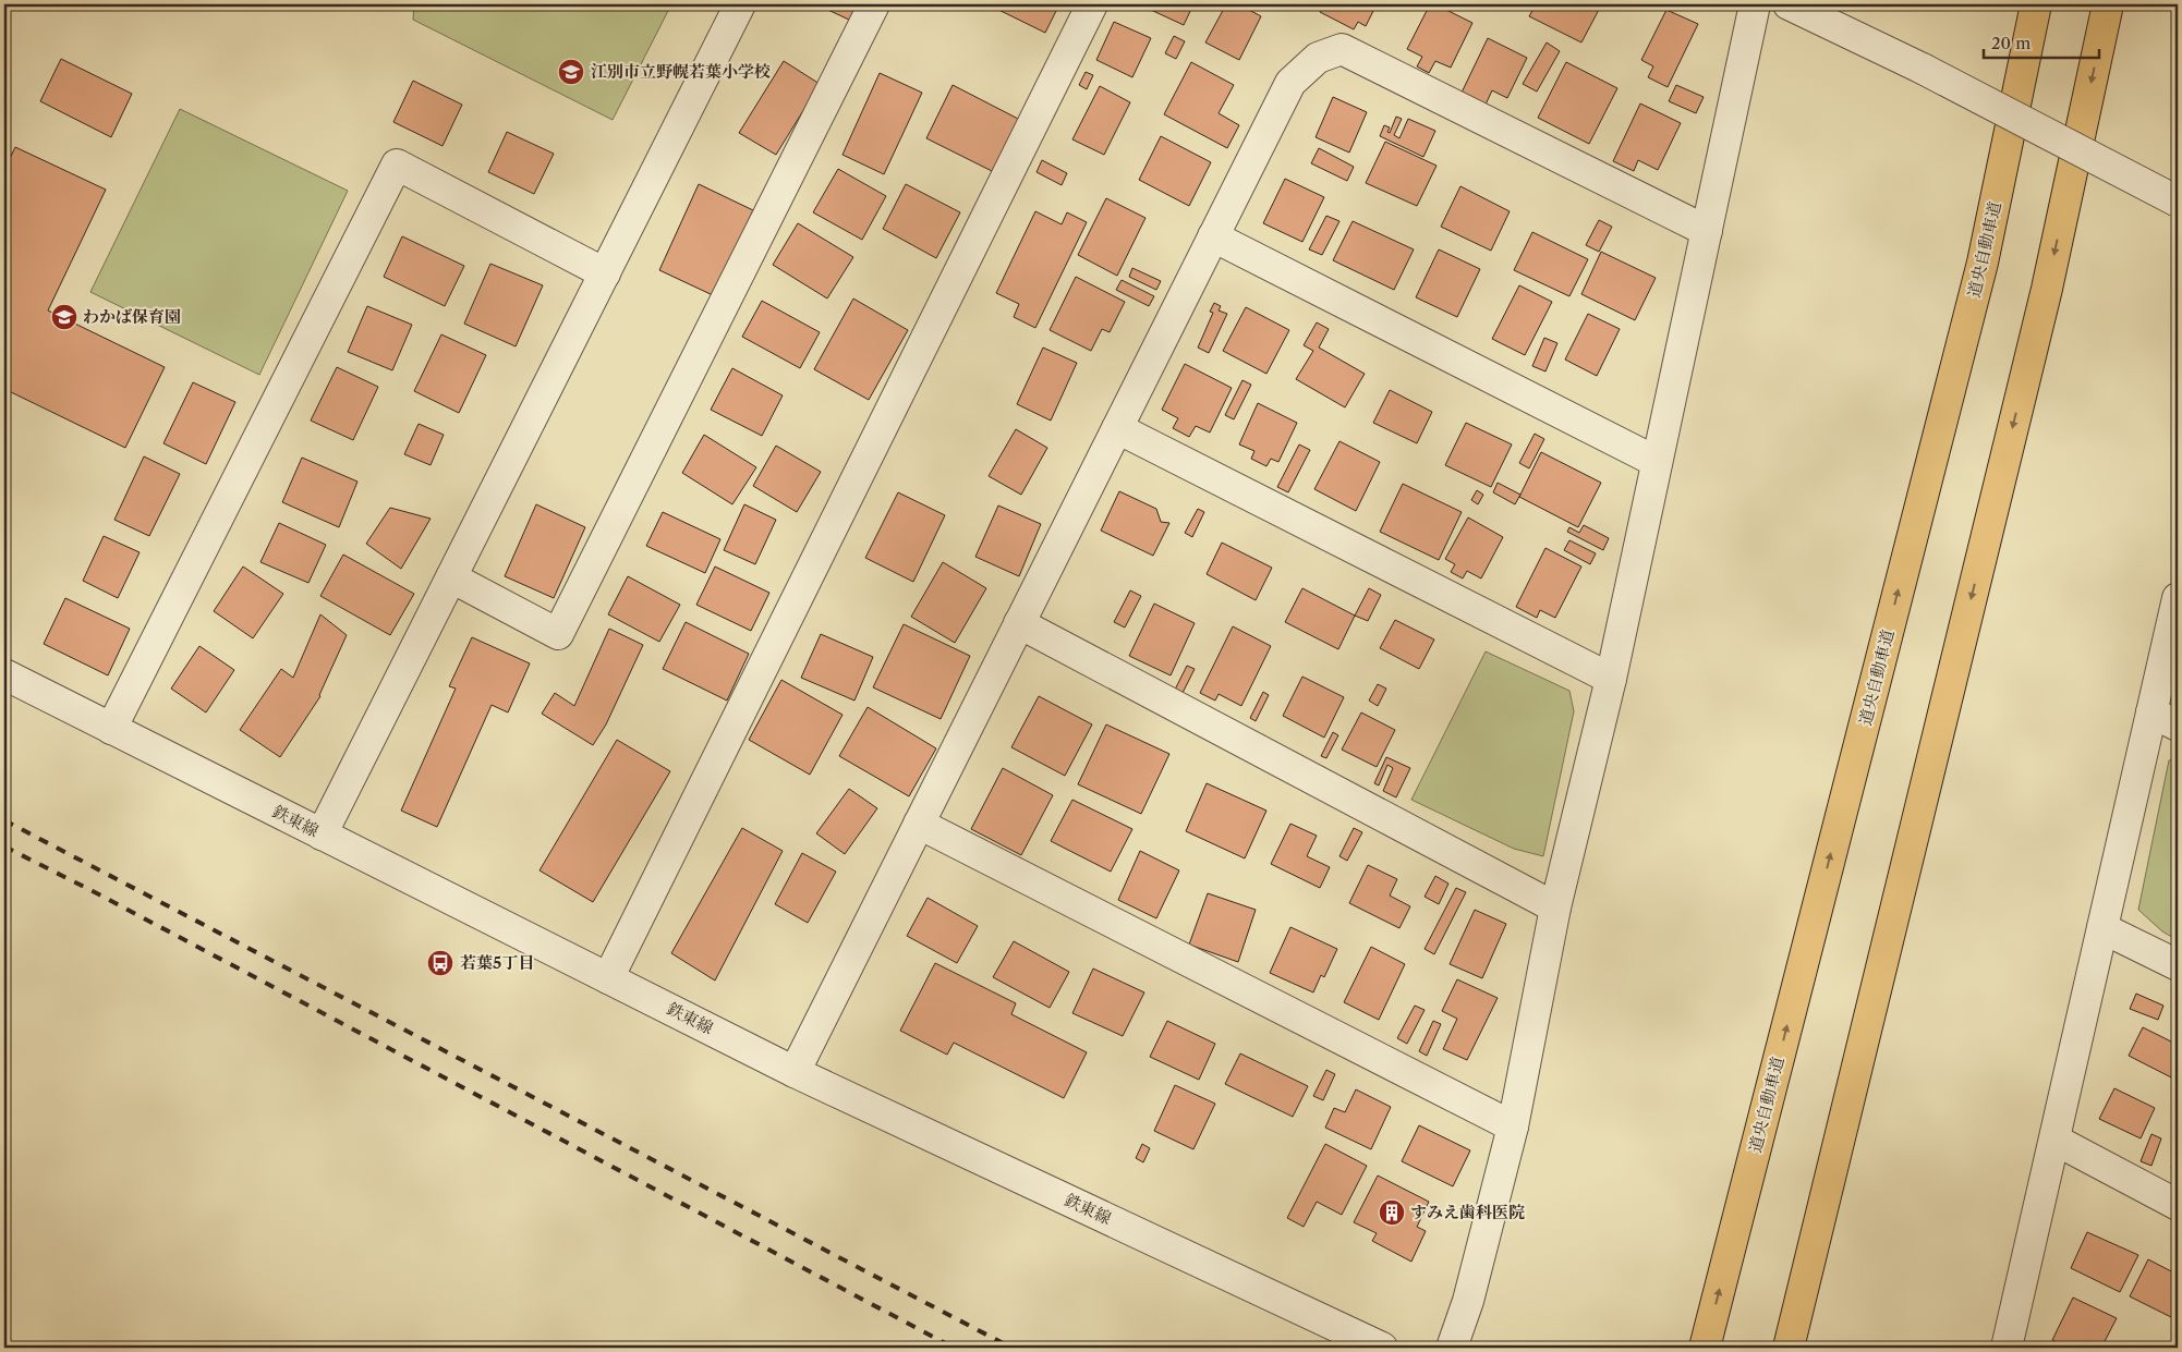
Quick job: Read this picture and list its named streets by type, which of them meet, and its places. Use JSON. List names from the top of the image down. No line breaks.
{"streets":{"highway":["道央自動車道"],"street":["鉄東線"]},"places":{"school or university":["江別市立野幌若葉小学校","わかば保育園"],"bus stop":["若葉5丁目"],"building":["すみえ歯科医院"]},"scale_bar":"20 m"}
